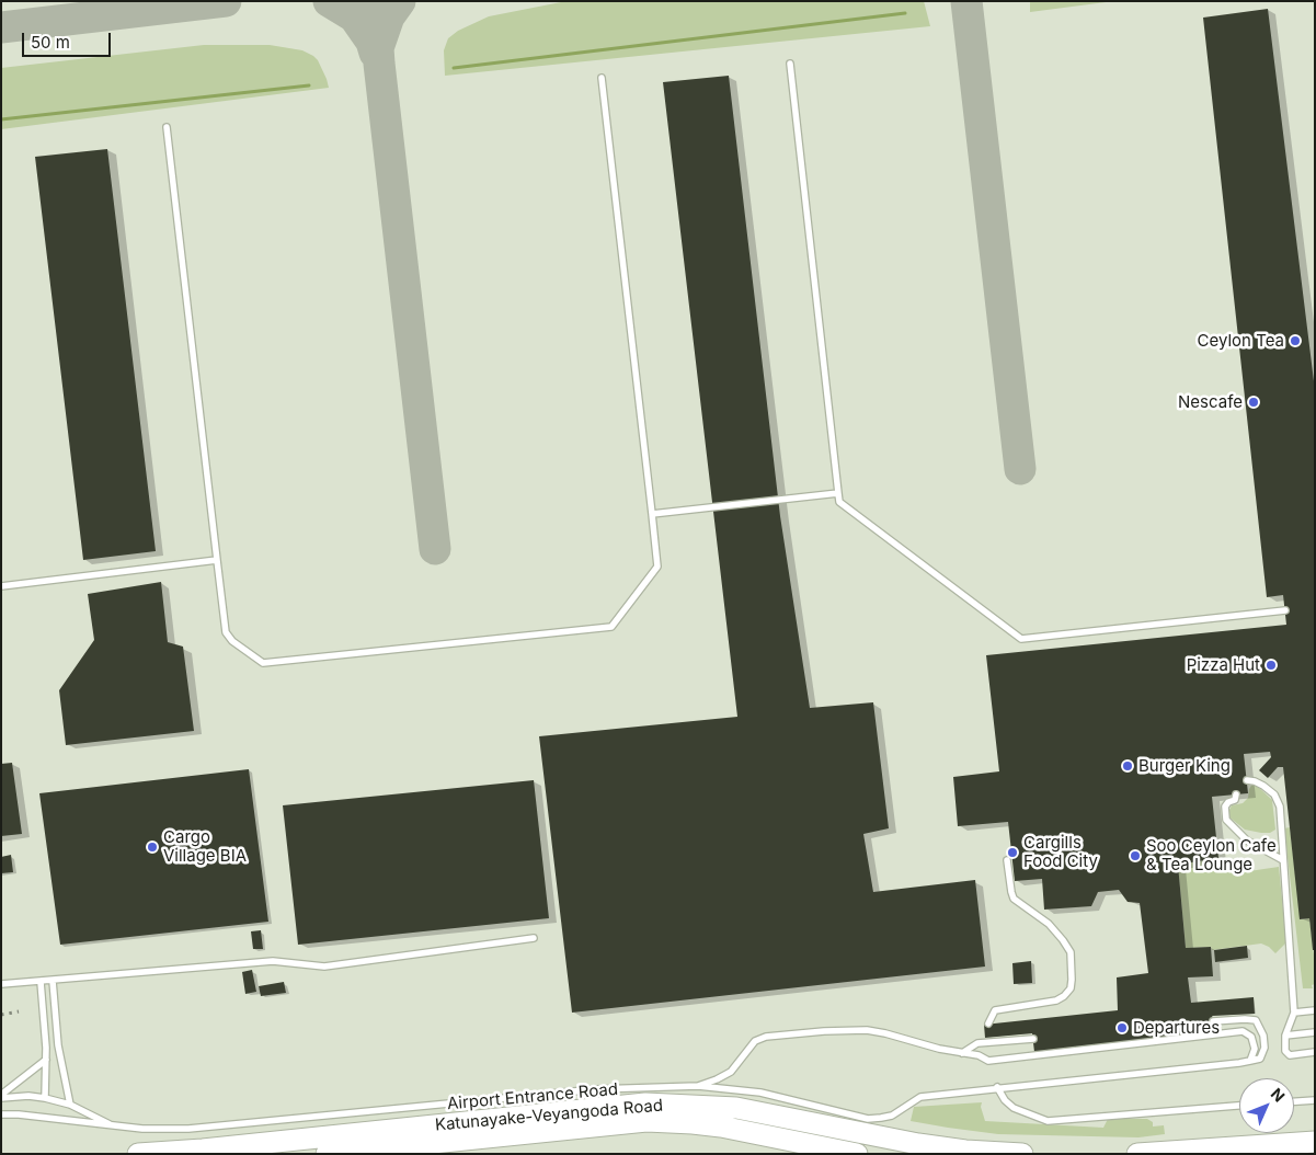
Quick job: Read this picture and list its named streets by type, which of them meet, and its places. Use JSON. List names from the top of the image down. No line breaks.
{"streets":{"main road":["Katunayake-Veyangoda Road"],"lane":["Airport Entrance Road"]},"places":["Ceylon Tea","Nescafe","Pizza Hut","Burger King","Cargo Village BIA","Cargills Food City","Soo Ceylon Cafe & Tea Lounge","Departures"],"scale_bar":"50 m","north":"top right"}
